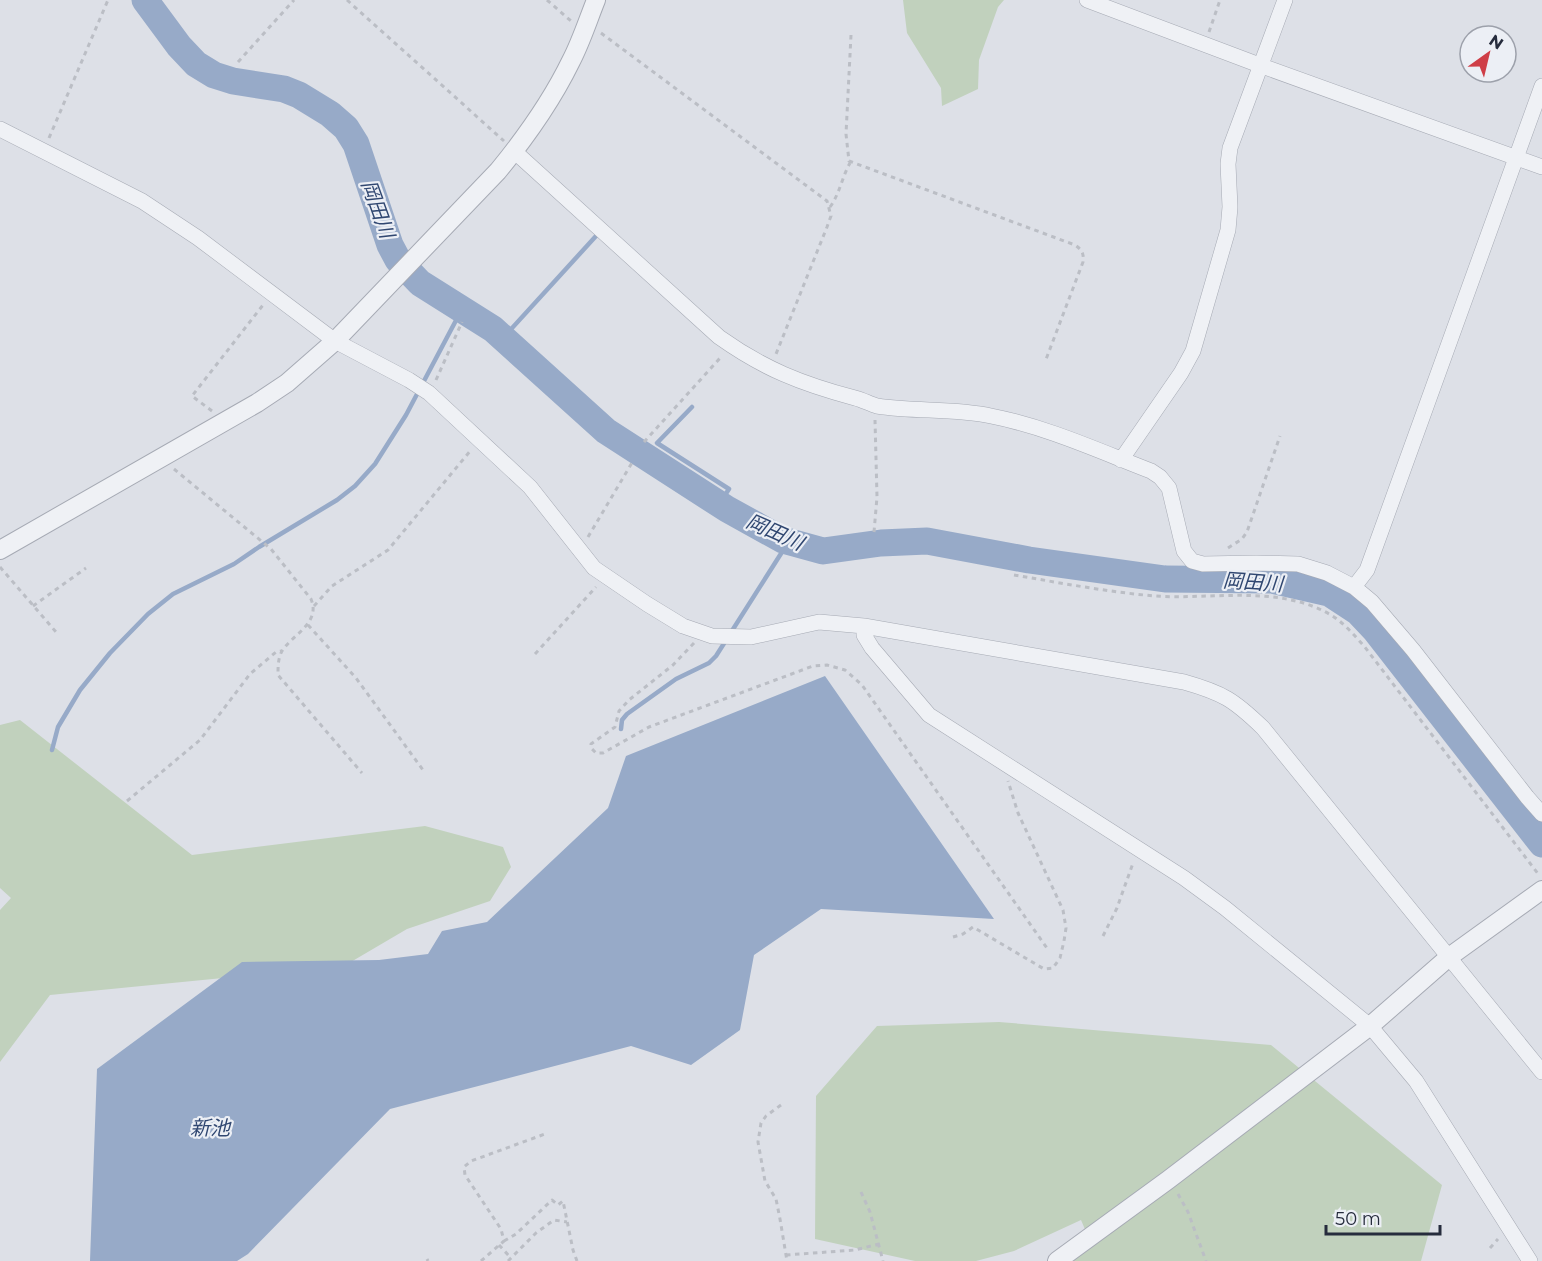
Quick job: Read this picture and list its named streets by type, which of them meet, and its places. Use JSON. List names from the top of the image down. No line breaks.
{"water":["岡田川","新池"],"scale_bar":"50 m","north":"top right"}
